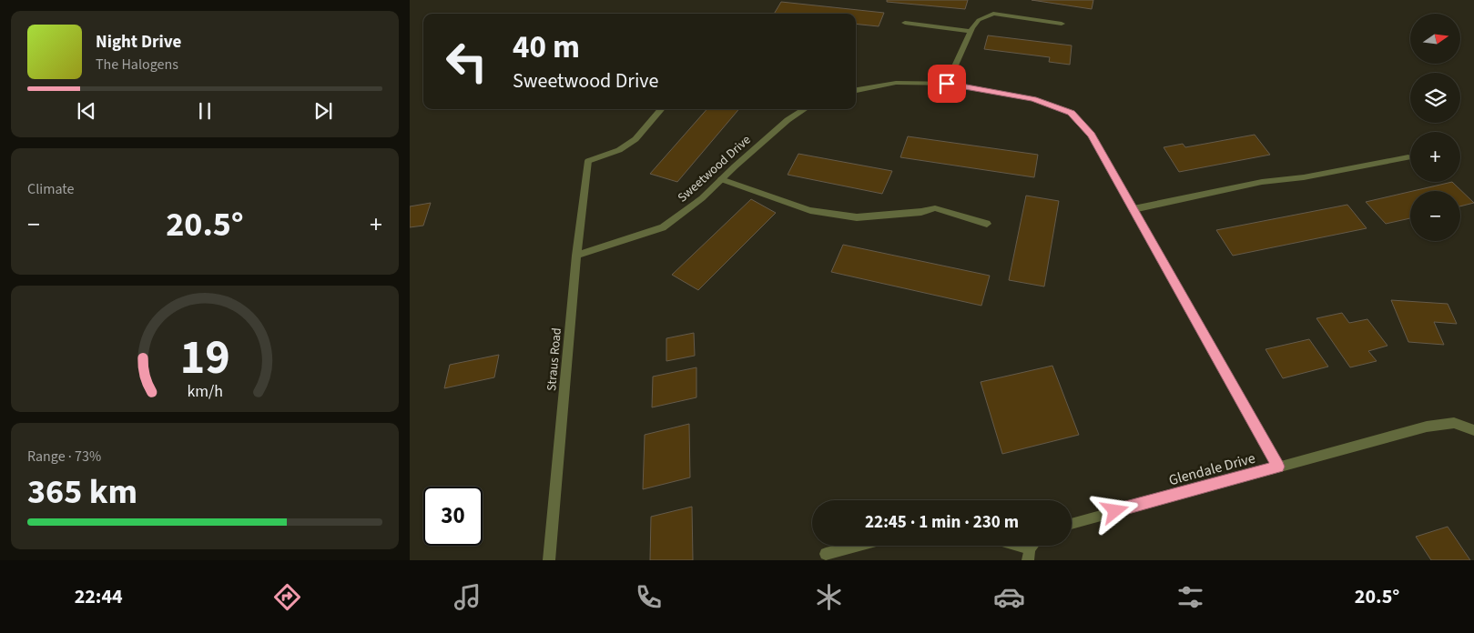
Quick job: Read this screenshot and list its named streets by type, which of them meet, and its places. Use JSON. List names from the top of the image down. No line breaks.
{"streets":{"street":["Sweetwood Drive","Straus Road","Glendale Drive"]},"crossings":[["Sweetwood Drive","Straus Road"]],"north":"right","page":{"map_buttons":["+","−"],"turn":["40 m","Sweetwood Drive"],"song":["Night Drive","The Halogens"],"tile":["Climate",["Range · 73%","365 km"]],"heat":["−","20.5°","+"],"limit":"30","trip":"22:45 · 1 min · 230 m","tabs":["22:44","20.5°"],"gauge":["19","km/h"]}}
